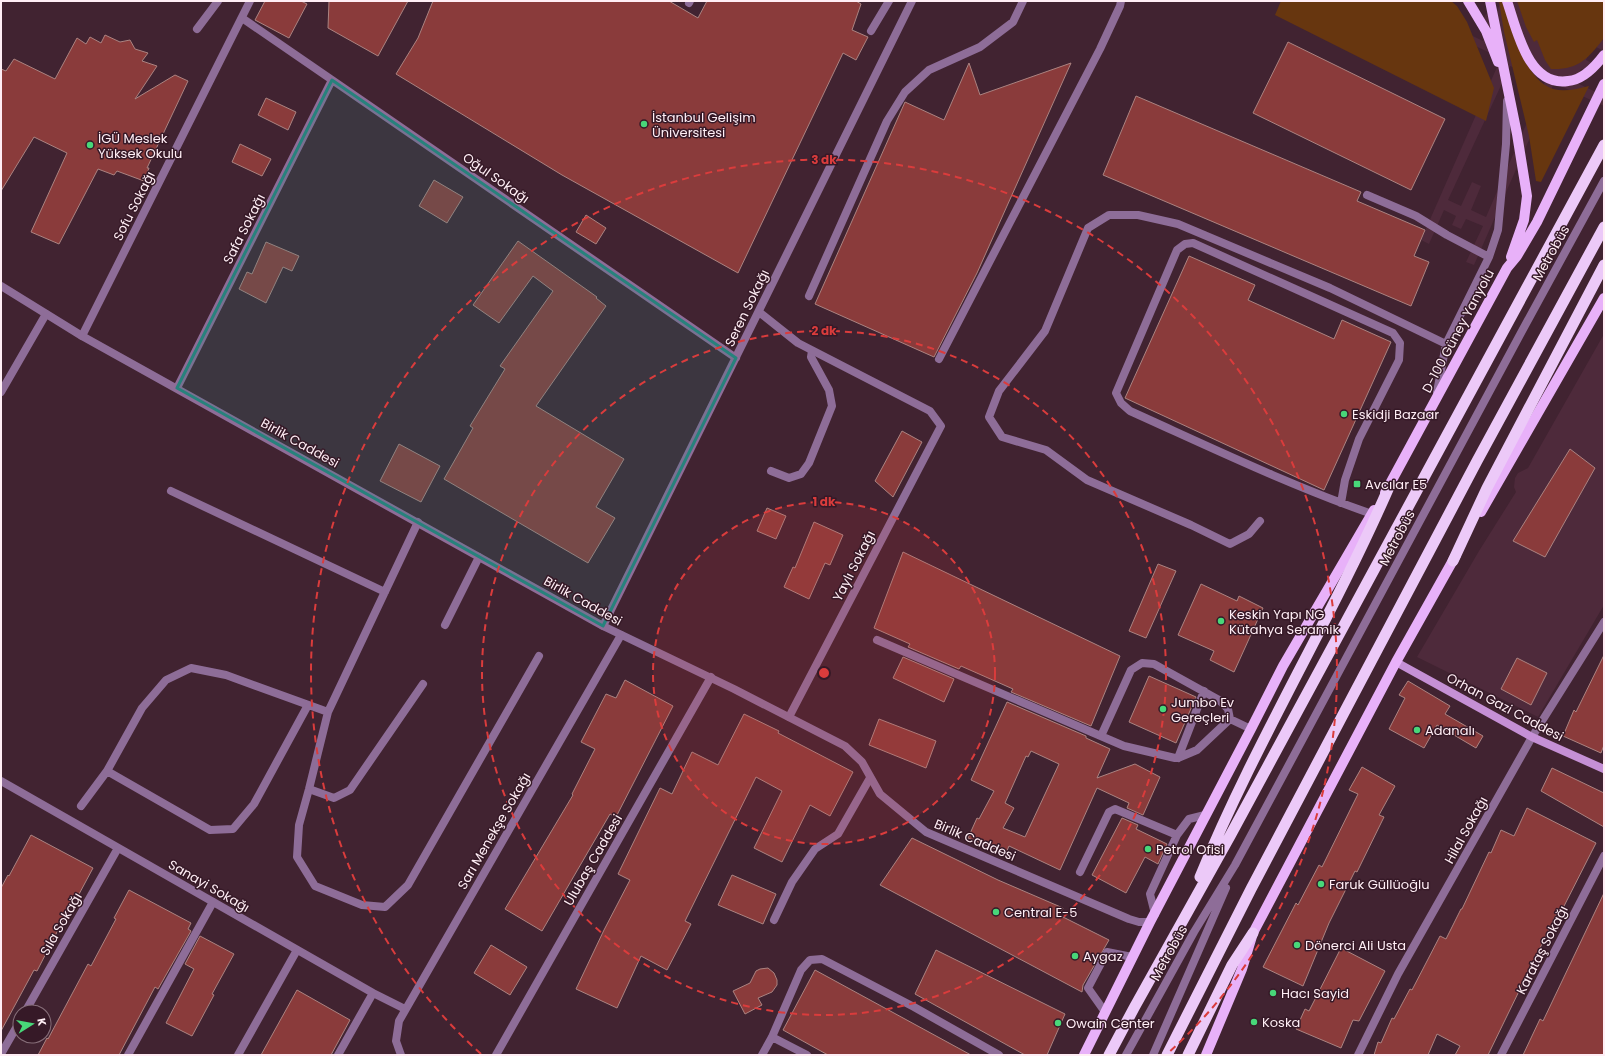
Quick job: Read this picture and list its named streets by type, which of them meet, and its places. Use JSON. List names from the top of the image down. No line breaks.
{"streets":{"main road":["D-100 Güney Yanyolu","Orhan Gazi Caddesi"],"street":["Oğul Sokağı","Sofu Sokağı","Safa Sokağı","Metrobüs","Seren Sokağı","Birlik Caddesi","Yaylı Sokağı","Hilal Sokağı","Sarı Menekşe Sokağı","Ulubaş Caddesi","Sanayi Sokağı","Sıla Sokağı","Karataş Sokağı"]},"crossings":[["Oğul Sokağı","Sofu Sokağı"],["Oğul Sokağı","Safa Sokağı"],["Oğul Sokağı","Seren Sokağı"],["Sofu Sokağı","Birlik Caddesi"],["Safa Sokağı","Birlik Caddesi"],["Seren Sokağı","Birlik Caddesi"],["D-100 Güney Yanyolu","Birlik Caddesi"],["Birlik Caddesi","Yaylı Sokağı"],["Birlik Caddesi","Sarı Menekşe Sokağı"],["Birlik Caddesi","Ulubaş Caddesi"],["Orhan Gazi Caddesi","Hilal Sokağı"],["Sarı Menekşe Sokağı","Sanayi Sokağı"],["Sanayi Sokağı","Sıla Sokağı"]],"places":{"other":["İstanbul Gelişim Üniversitesi","İGÜ Meslek Yüksek Okulu","Eskidji Bazaar","Keskin Yapı NG Kütahya Seramik","Jumbo Ev Gereçleri","Adanalı","Petrol Ofisi","Faruk Güllüoğlu","Central E-5","Dönerci Ali Usta","Aygaz","Hacı Sayid","Koska","Owain Center"],"transit":["Avcılar E5"]},"north":"right","rings":["3 dk","2 dk","1 dk"]}
